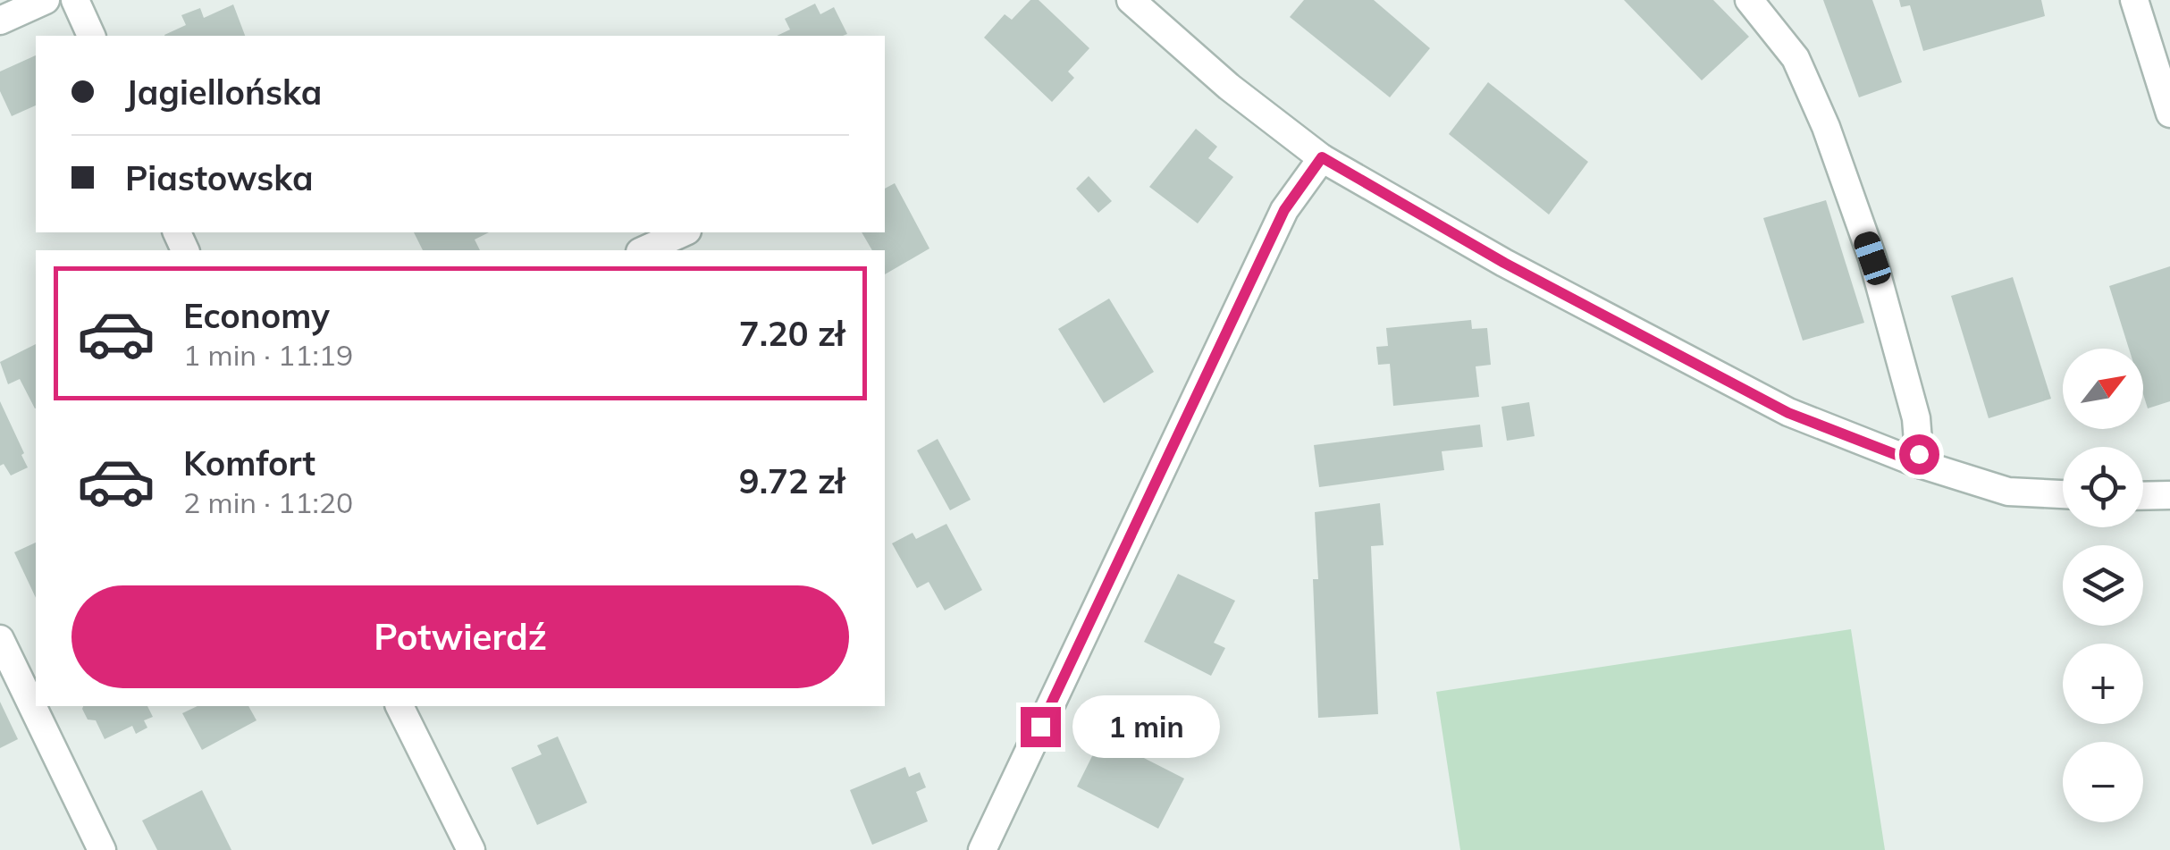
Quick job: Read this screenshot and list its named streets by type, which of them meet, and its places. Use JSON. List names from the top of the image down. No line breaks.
{"north":"top right","page":{"banner":["Jagiellońska","Piastowska"],"list":[{"name":"Economy","note":"1 min · 11:19","value":"7.20 zł"},{"name":"Komfort","note":"2 min · 11:20","value":"9.72 zł"}],"map_buttons":["+","−"],"buttons":"Potwierdź","bubble":"1 min"}}
